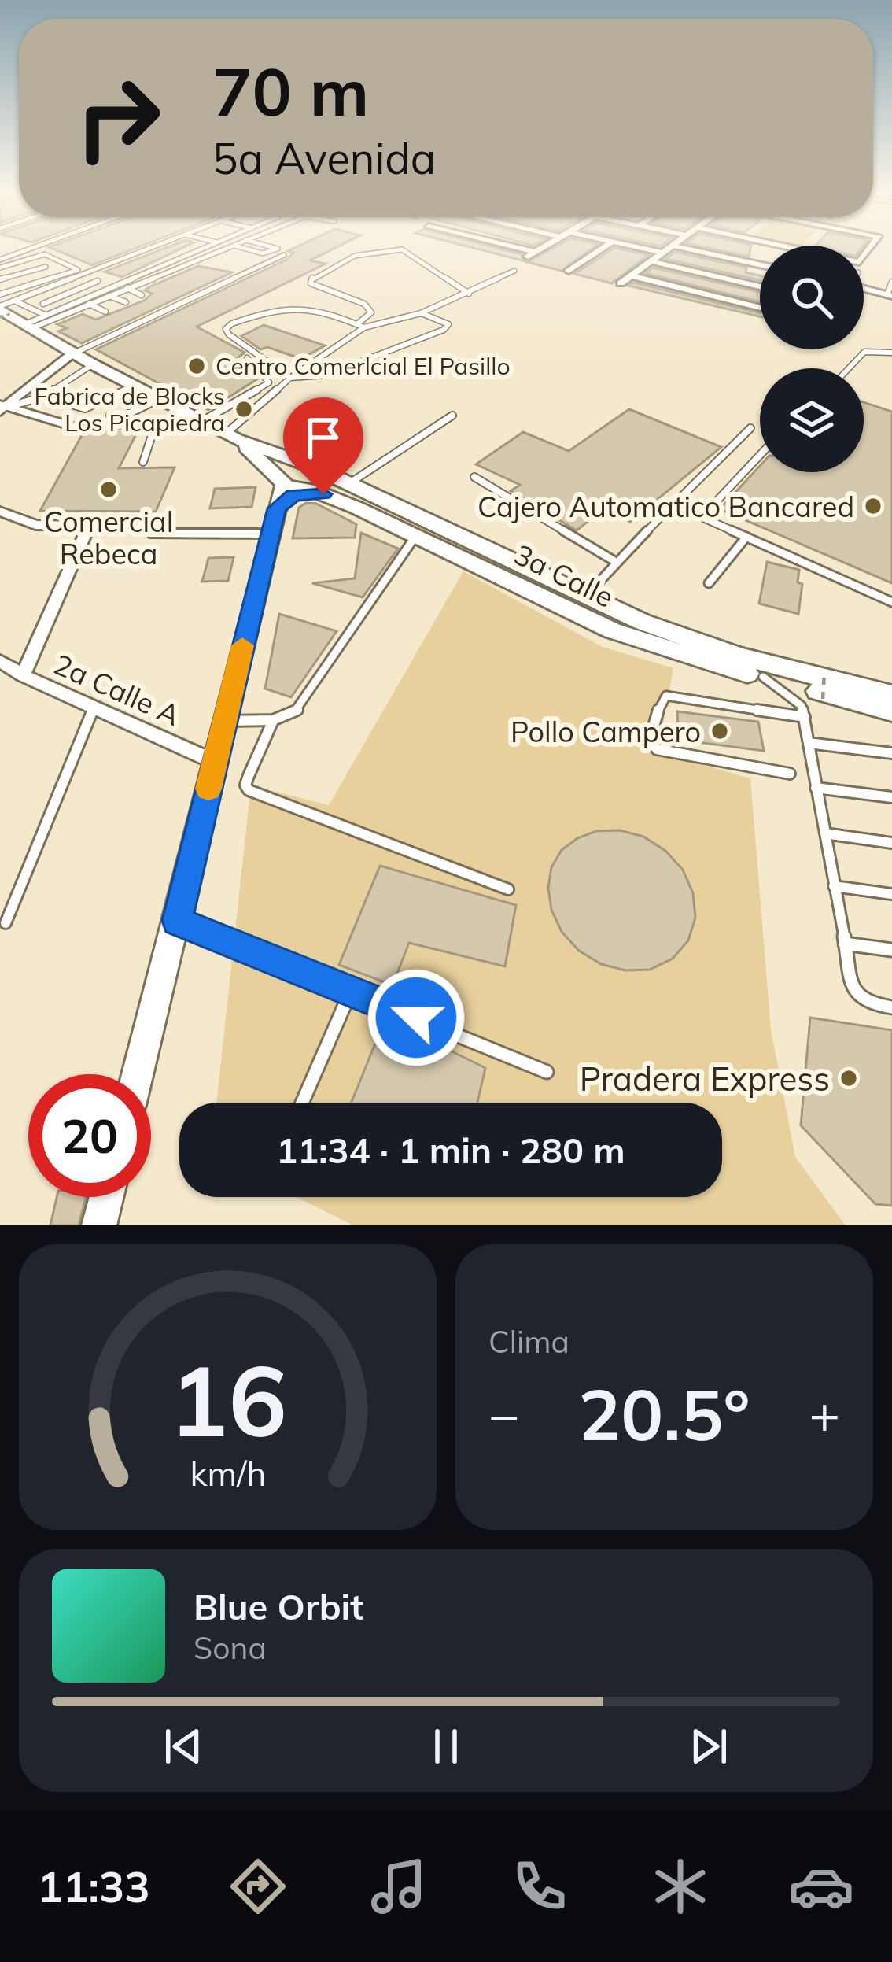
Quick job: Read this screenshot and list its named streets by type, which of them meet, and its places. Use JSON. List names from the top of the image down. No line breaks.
{"streets":{"main road":["3a Calle"],"street":["2a Calle A"]},"places":["Centro Comerlcial El Pasillo","Fabrica de Blocks Los Picapiedra","Comercial Rebeca","Cajero Automatico Bancared","Pollo Campero","Pradera Express"],"page":{"turn":["70 m","5a Avenida"],"limit":"20","trip":"11:34 · 1 min · 280 m","tile":"Clima","heat":["−","20.5°","+"],"song":["Blue Orbit","Sona"],"tabs":"11:33","gauge":["16","km/h"]}}
